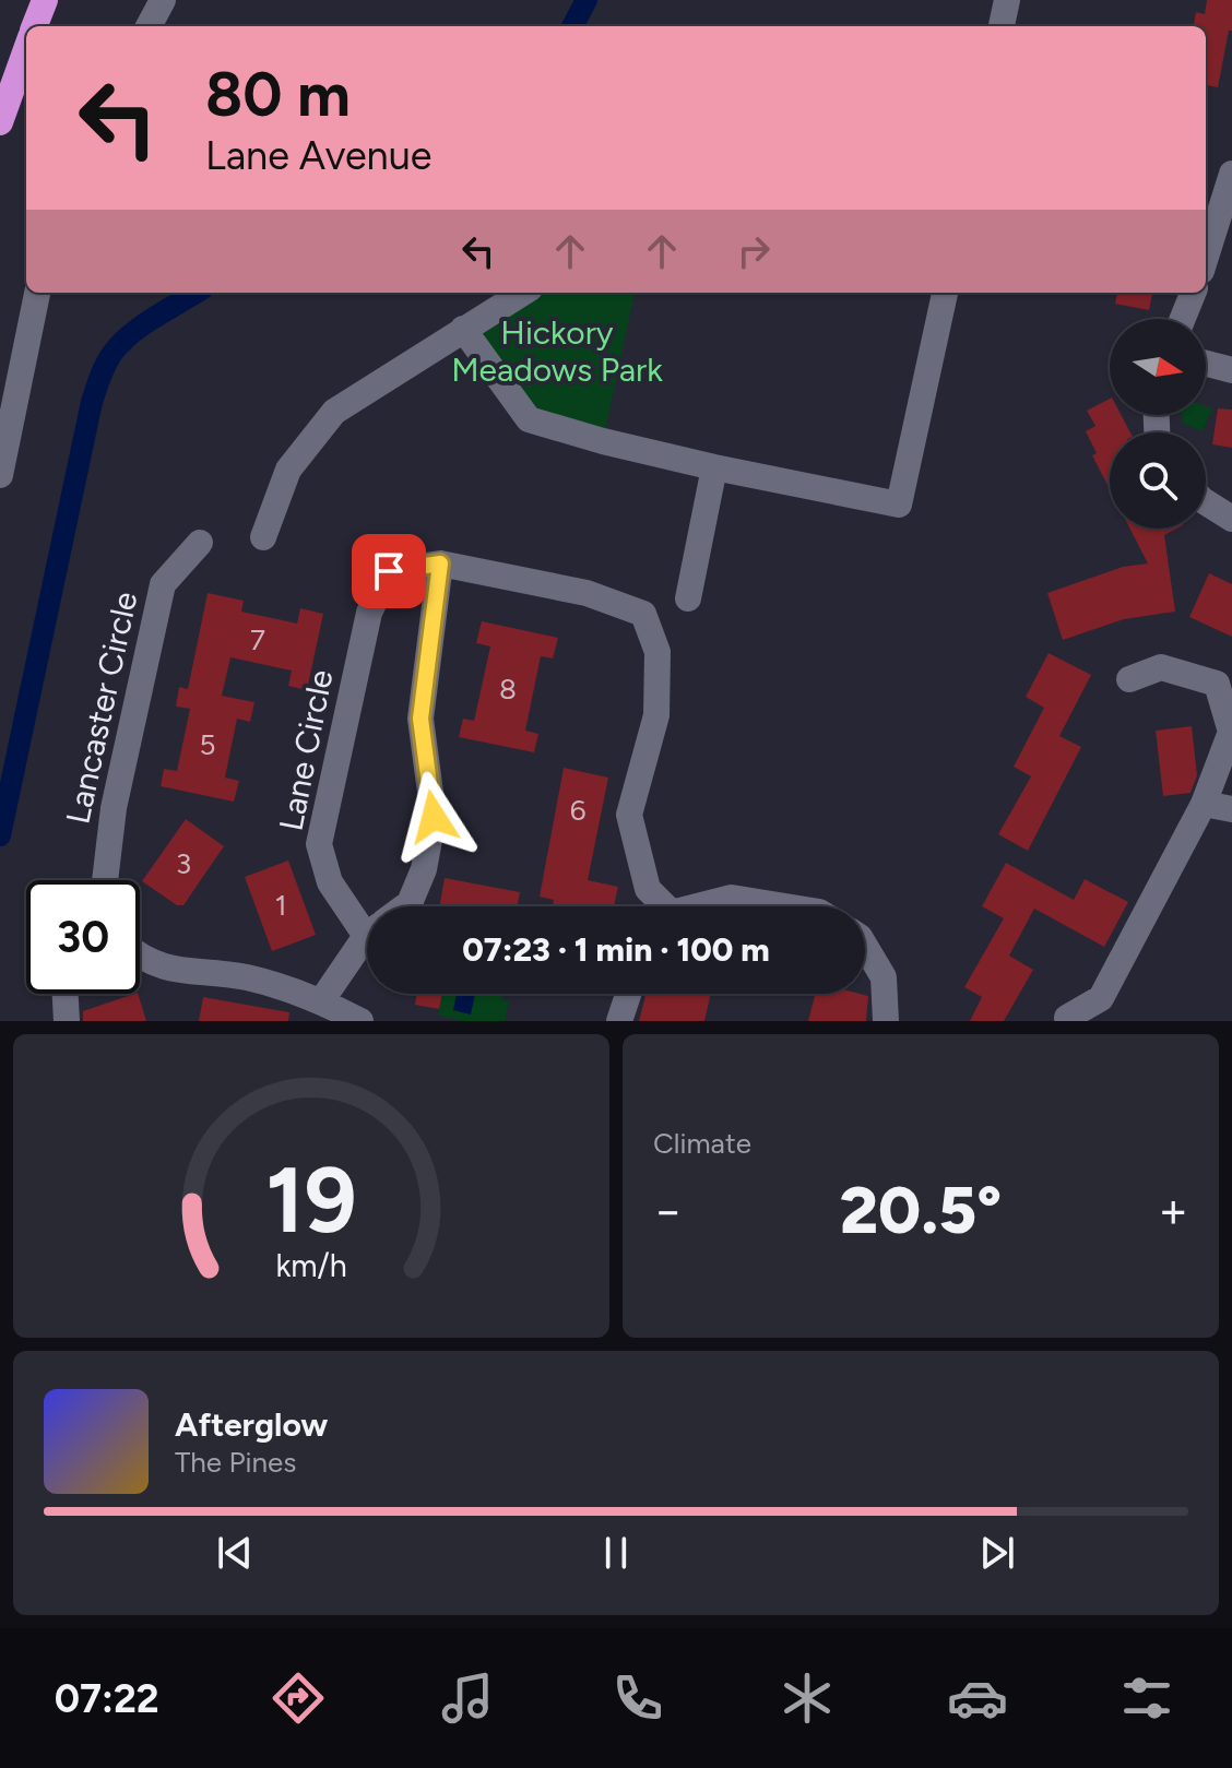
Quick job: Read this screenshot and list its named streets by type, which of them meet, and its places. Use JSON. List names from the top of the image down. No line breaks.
{"streets":{"street":["Lancaster Circle","Lane Circle"]},"parks":["Hickory Meadows Park"],"house_numbers":["7","8","5","6","3","1"],"north":"right","page":{"turn":["80 m","Lane Avenue"],"limit":"30","trip":"07:23 · 1 min · 100 m","tile":"Climate","heat":["−","20.5°","+"],"song":["Afterglow","The Pines"],"tabs":"07:22","gauge":["19","km/h"]}}
